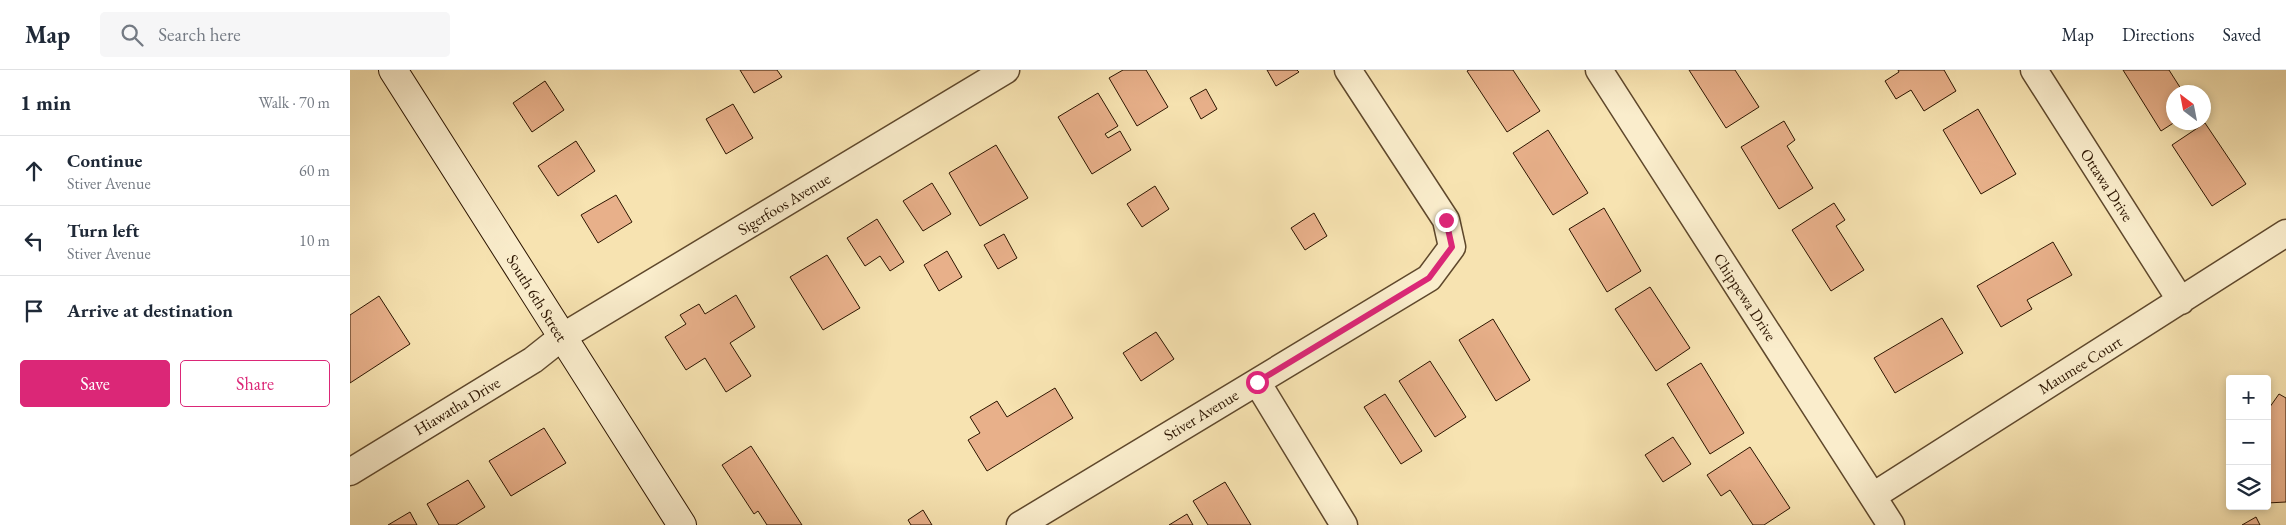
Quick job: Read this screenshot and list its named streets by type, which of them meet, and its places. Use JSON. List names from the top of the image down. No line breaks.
{"streets":{"street":["Ottawa Drive","Sigerfoos Avenue","Chippewa Drive","South 6th Street","Maumee Court","Hiawatha Drive","Stiver Avenue"]},"crossings":[["Ottawa Drive","Maumee Court"],["Sigerfoos Avenue","South 6th Street"],["Sigerfoos Avenue","Hiawatha Drive"],["Chippewa Drive","Maumee Court"],["South 6th Street","Hiawatha Drive"]],"north":"top left","page":{"header":"Map","search":"Search here","nav":["Map","Directions","Saved"],"heading":["1 min","Walk · 70 m"],"list":[["Continue","Stiver Avenue","60 m"],["Turn left","Stiver Avenue","10 m"],"Arrive at destination"],"buttons":["Save","Share"],"map_buttons":["+","−"]}}
